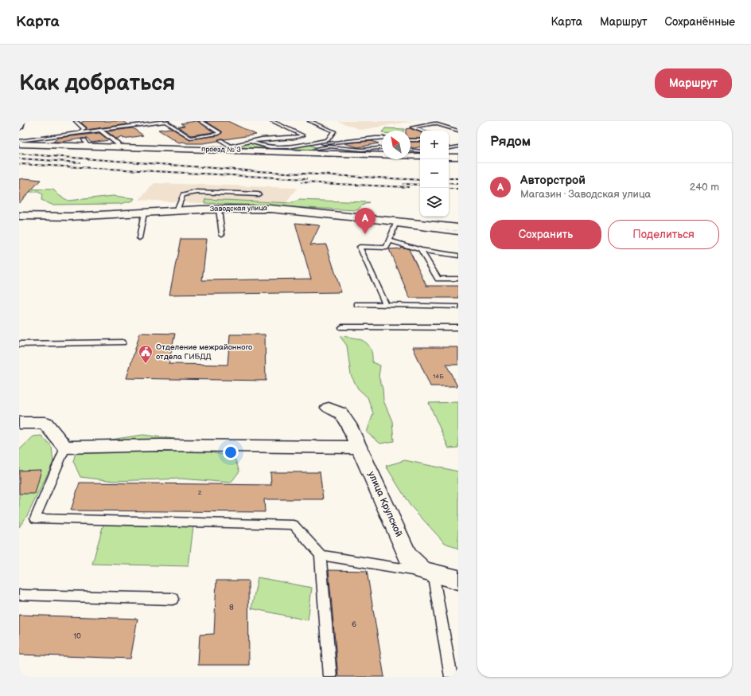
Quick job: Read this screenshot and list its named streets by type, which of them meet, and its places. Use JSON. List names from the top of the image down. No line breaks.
{"streets":{"main road":["Заводская улица"],"street":["проезд № 3","улица Крупской"]},"places":{"public building":["Отделение межрайонного отдела ГИБДД"]},"house_numbers":["14Б","2","8","6","10"],"north":"top left","page":{"header":"Карта","nav":["Карта","Маршрут","Сохранённые"],"buttons":["Маршрут",["Сохранить","Поделиться"]],"title":"Как добраться","heading":"Рядом","map_buttons":["+","−"],"list":[{"mark":"A","name":"Авторстрой","note":"Магазин · Заводская улица","value":"240 m"}],"pins":"A"}}
